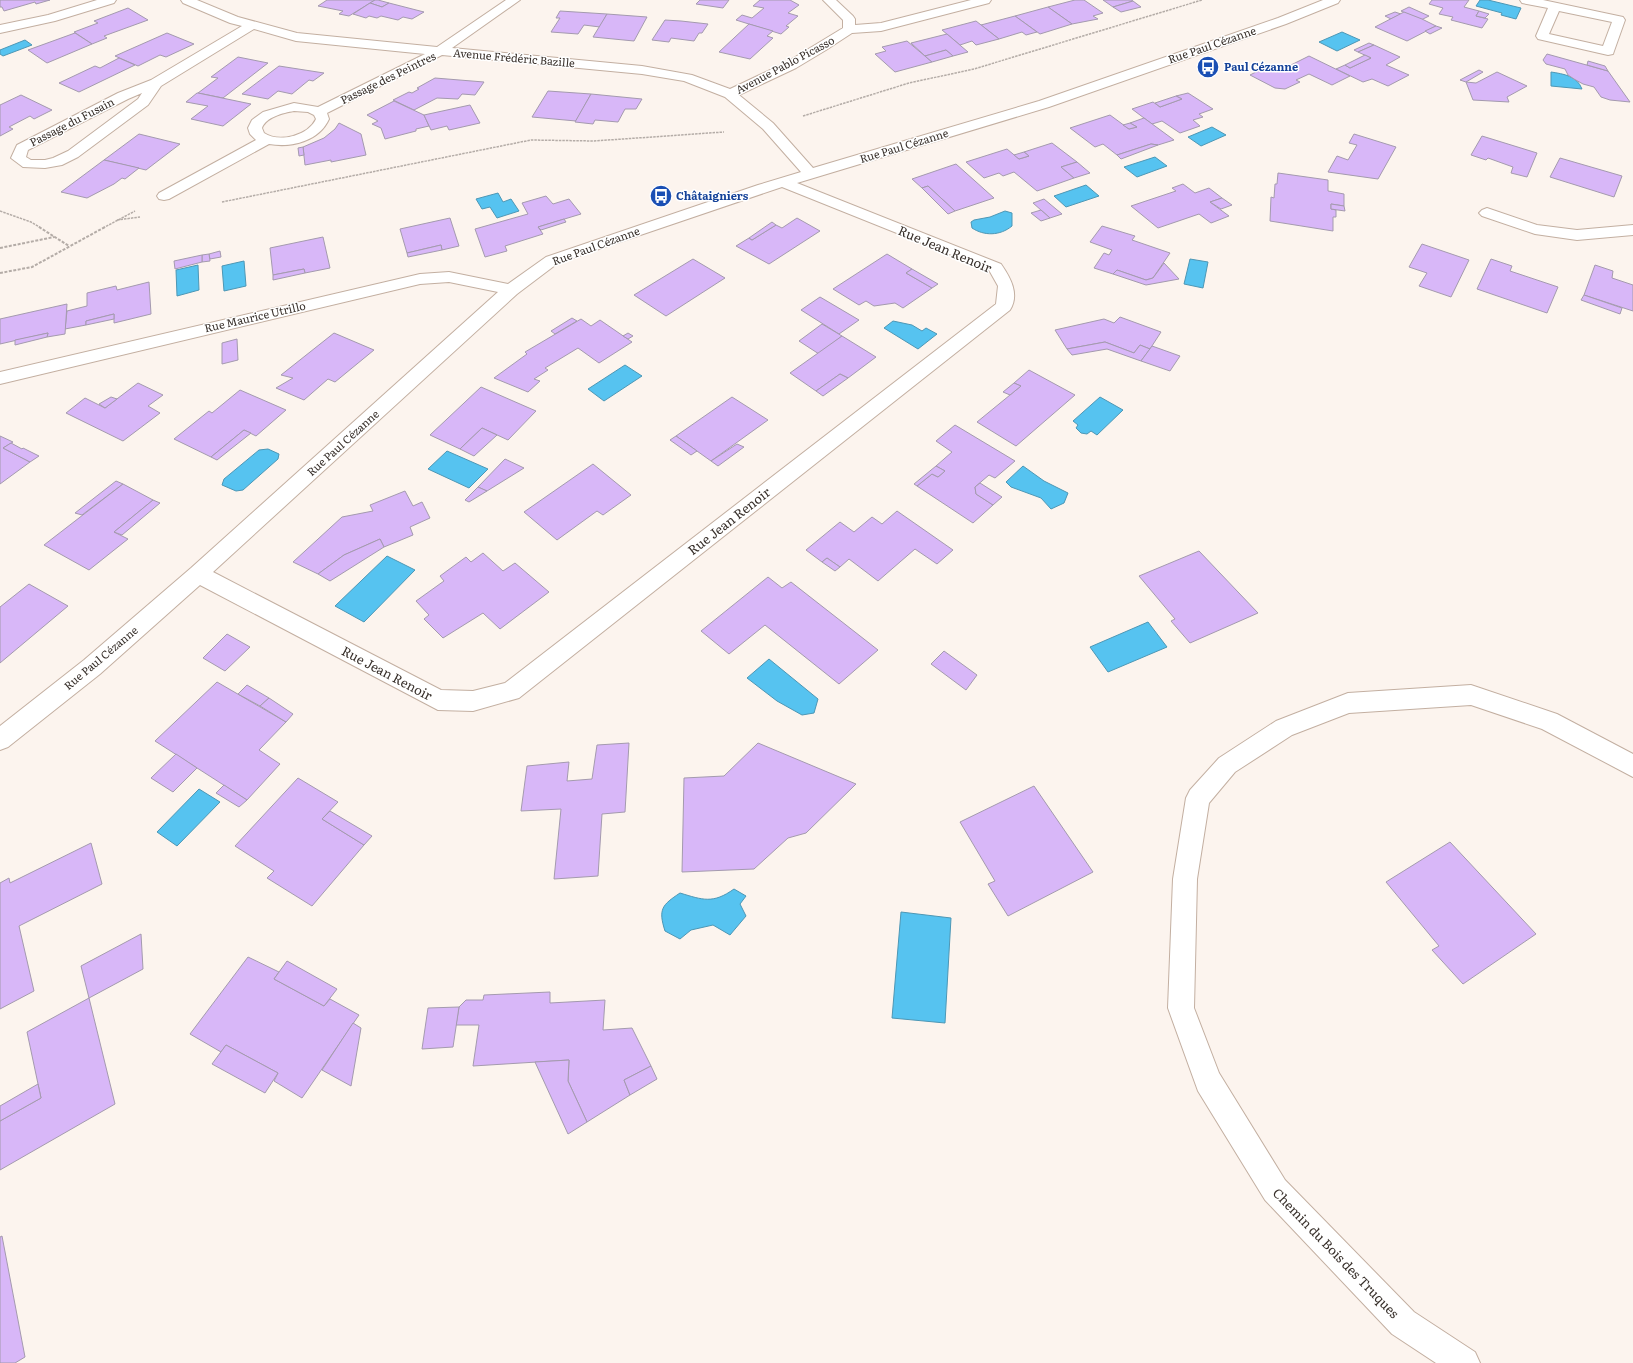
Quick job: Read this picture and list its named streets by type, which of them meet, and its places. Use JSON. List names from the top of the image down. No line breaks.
{"streets":{"street":["Rue Paul Cézanne","Avenue Frédéric Bazille","Avenue Pablo Picasso","Passage des Peintres","Passage du Fusain","Rue Jean Renoir","Rue Maurice Utrillo","Chemin du Bois des Truques"]},"crossings":[["Rue Paul Cézanne","Avenue Frédéric Bazille"],["Rue Paul Cézanne","Rue Jean Renoir"],["Rue Paul Cézanne","Rue Maurice Utrillo"],["Avenue Frédéric Bazille","Avenue Pablo Picasso"],["Avenue Frédéric Bazille","Passage des Peintres"],["Avenue Frédéric Bazille","Passage du Fusain"]],"places":{"bus stop":["Paul Cézanne","Châtaigniers"]}}
